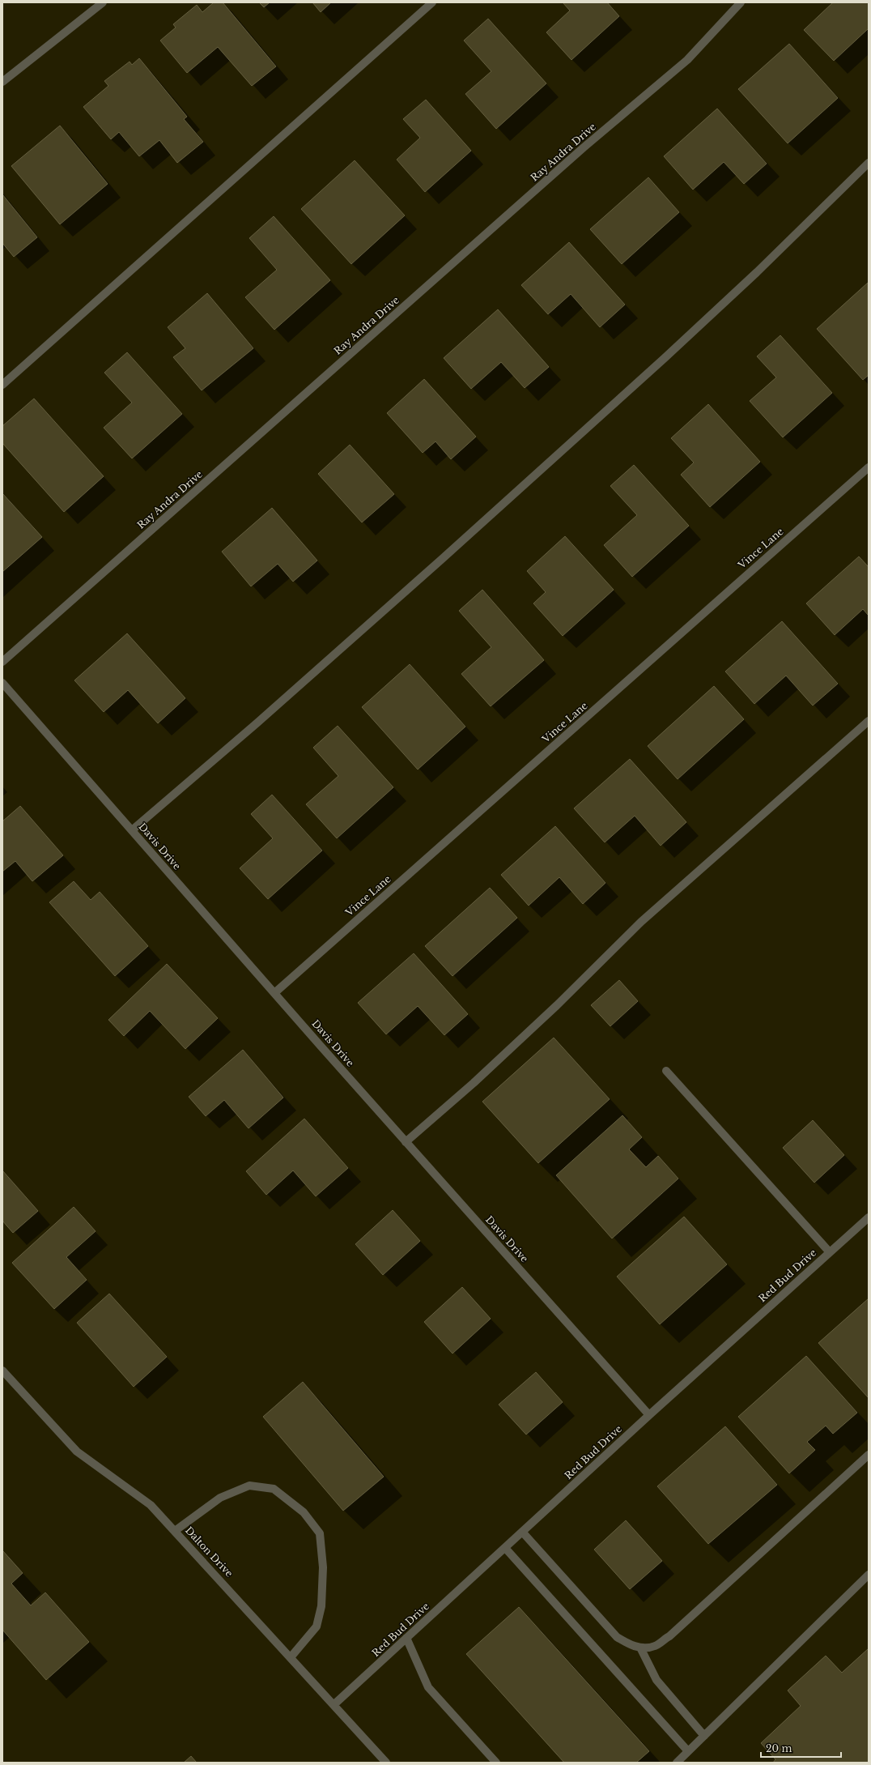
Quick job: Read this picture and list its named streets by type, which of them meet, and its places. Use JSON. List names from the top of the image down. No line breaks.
{"streets":{"street":["Ray Andra Drive","Vince Lane","Davis Drive","Red Bud Drive","Dalton Drive"]},"crossings":[["Vince Lane","Davis Drive"],["Davis Drive","Red Bud Drive"],["Red Bud Drive","Dalton Drive"]],"scale_bar":"20 m"}
